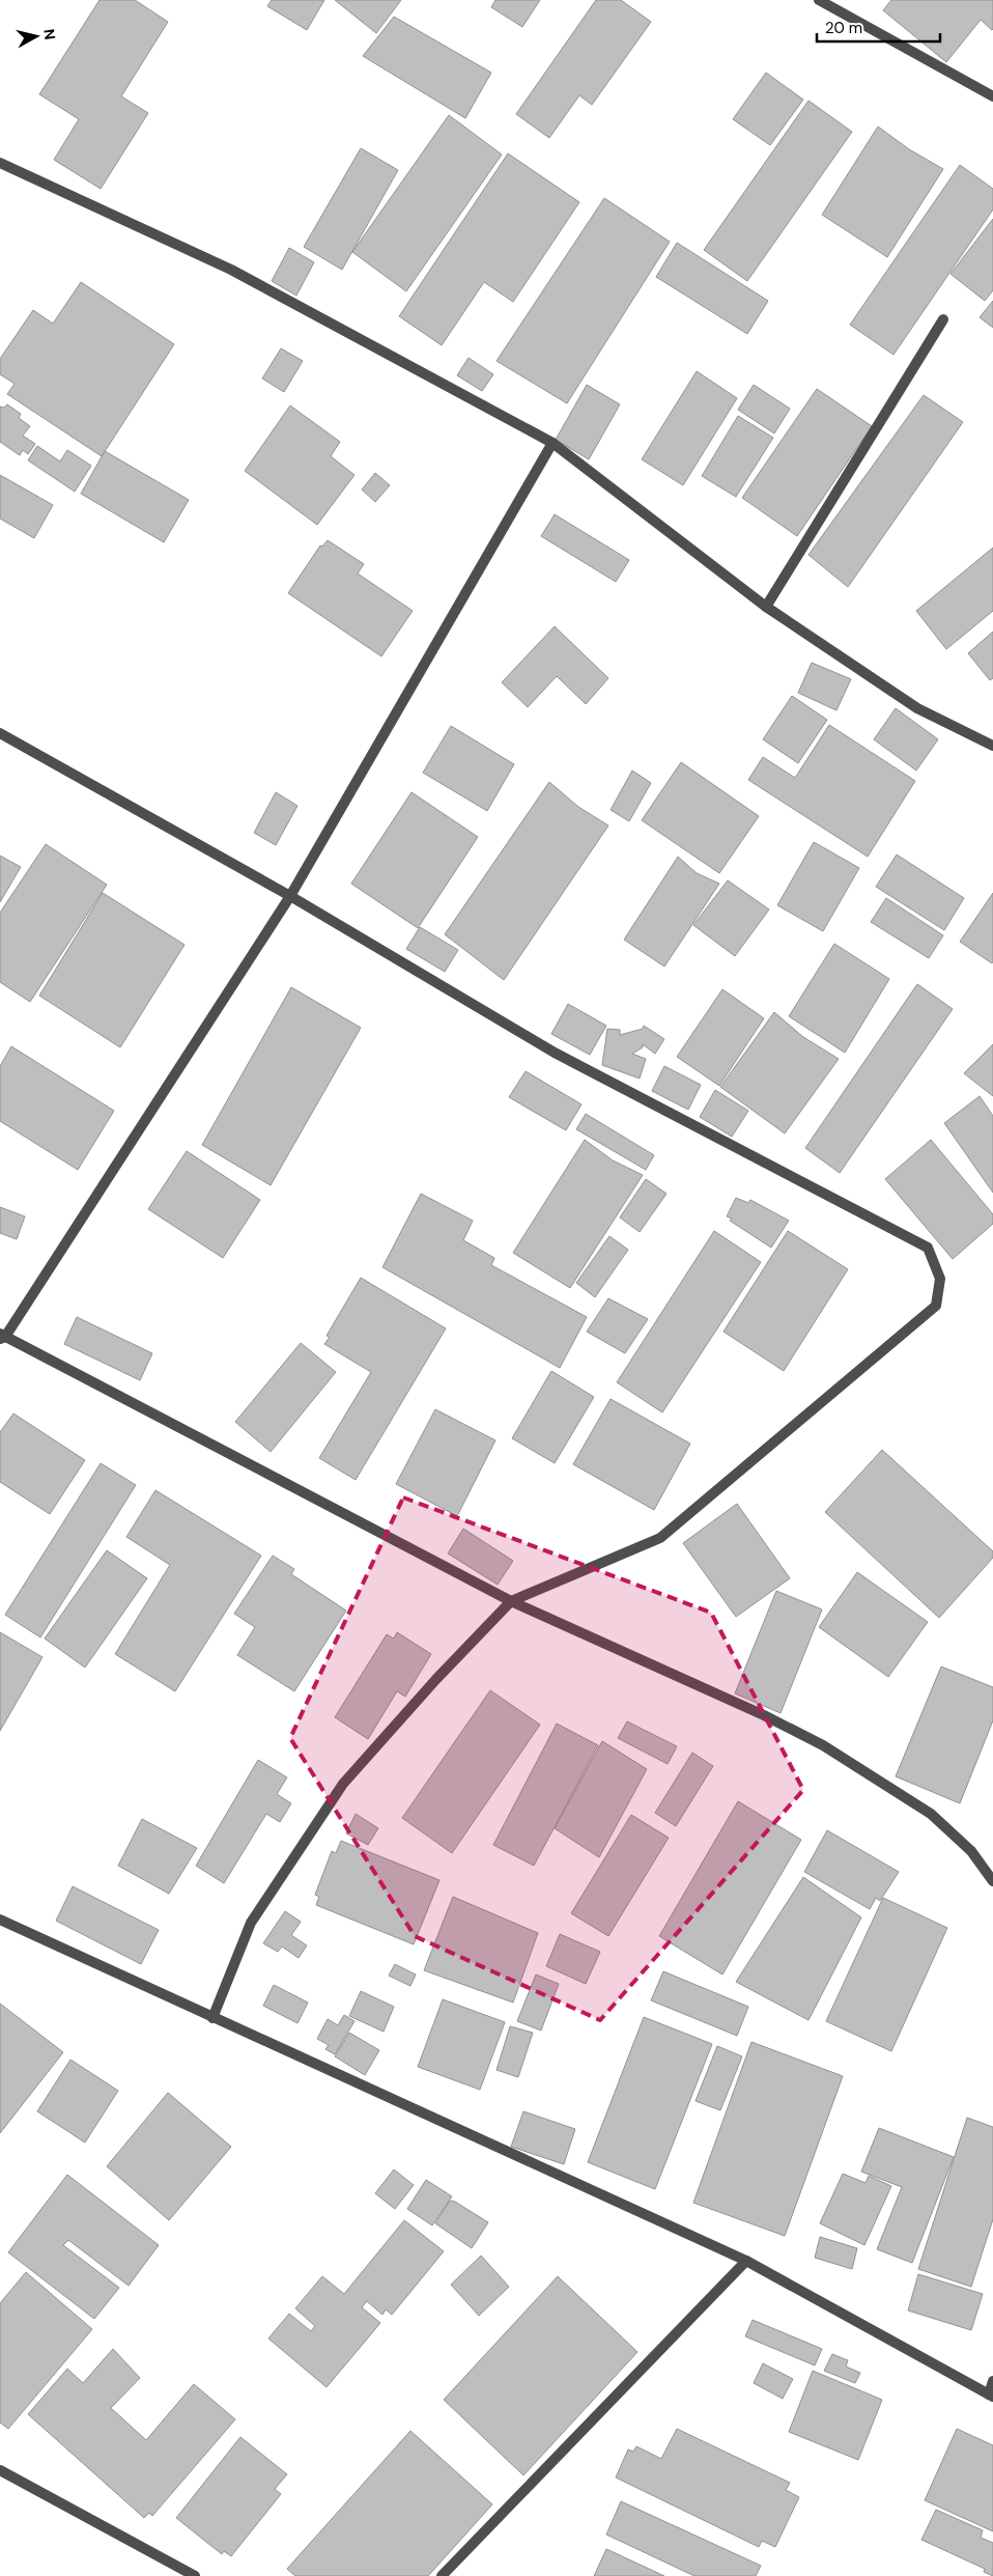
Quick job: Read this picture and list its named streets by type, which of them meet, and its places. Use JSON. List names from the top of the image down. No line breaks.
{"scale_bar":"20 m","north":"right"}
